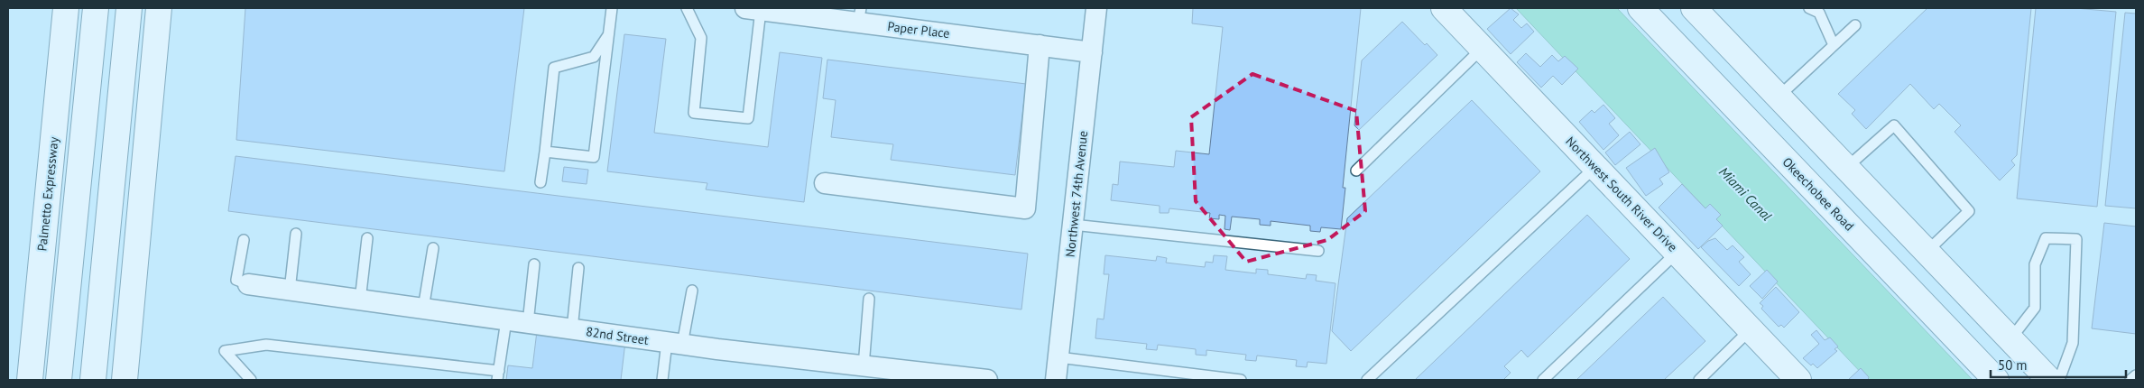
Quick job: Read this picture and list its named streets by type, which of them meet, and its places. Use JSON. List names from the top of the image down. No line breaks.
{"streets":{"main road":["Palmetto Expressway","Northwest South River Drive","Okeechobee Road"],"street":["Paper Place","Northwest 74th Avenue","82nd Street"]},"crossings":[["Paper Place","Northwest 74th Avenue"]],"water":["Miami Canal"],"scale_bar":"50 m"}
